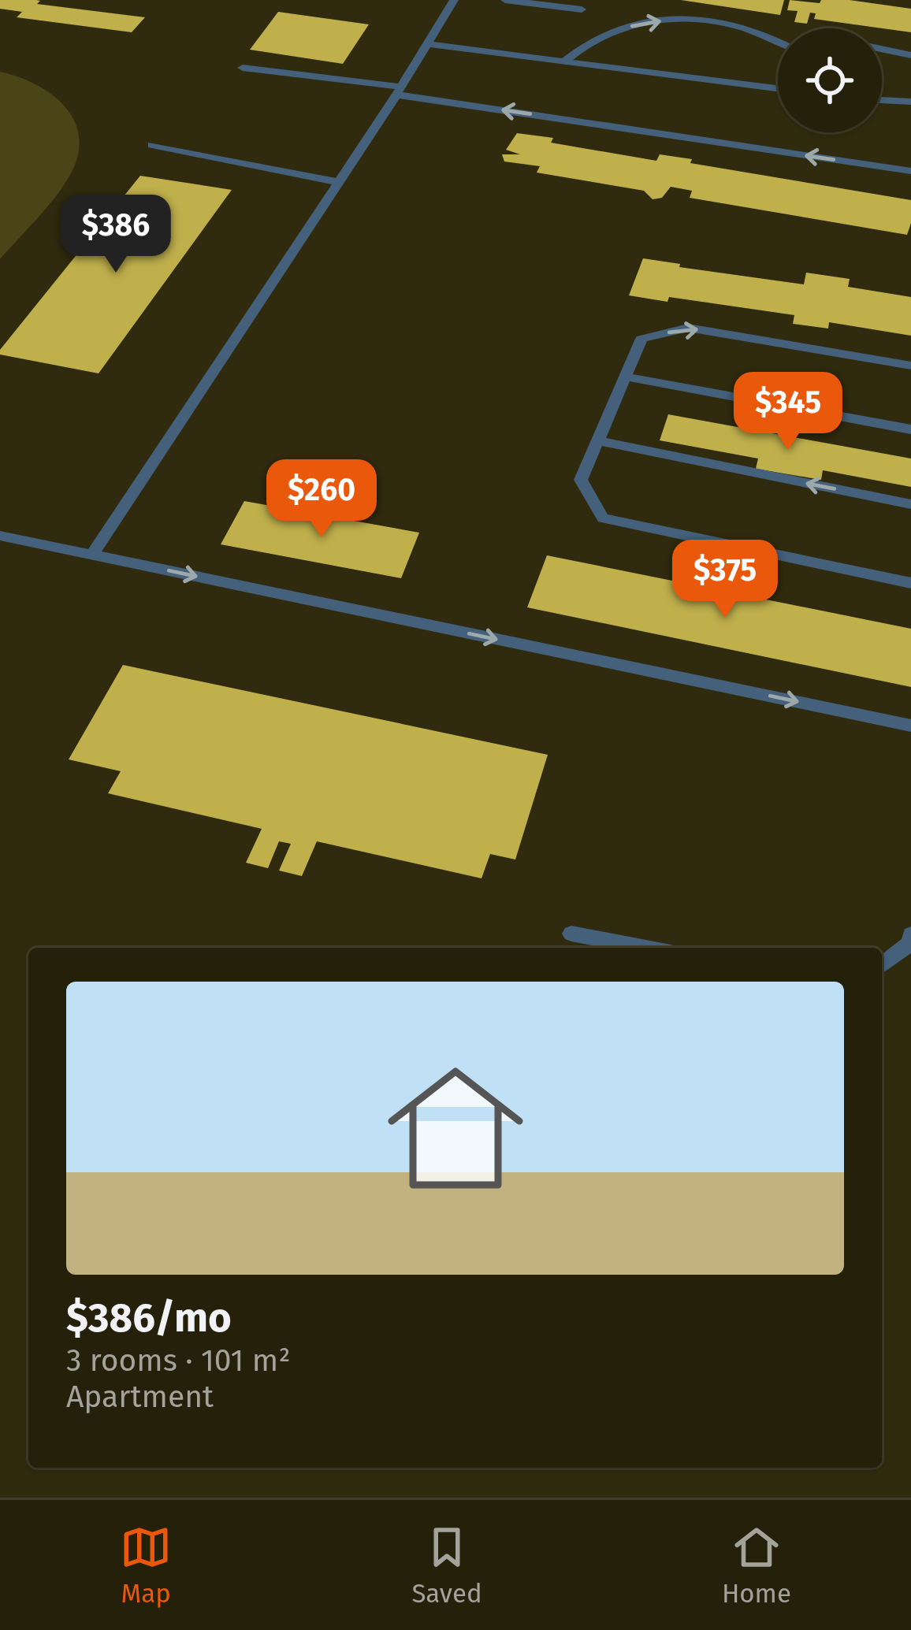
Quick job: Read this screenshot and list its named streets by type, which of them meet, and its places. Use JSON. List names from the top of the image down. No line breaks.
{"page":{"price":["$386","$345","$260","$375"],"list":[{"name":"$386/mo","note":"3 rooms · 101 m² · Apartment"}],"tabs":["Map","Saved","Home"]}}
